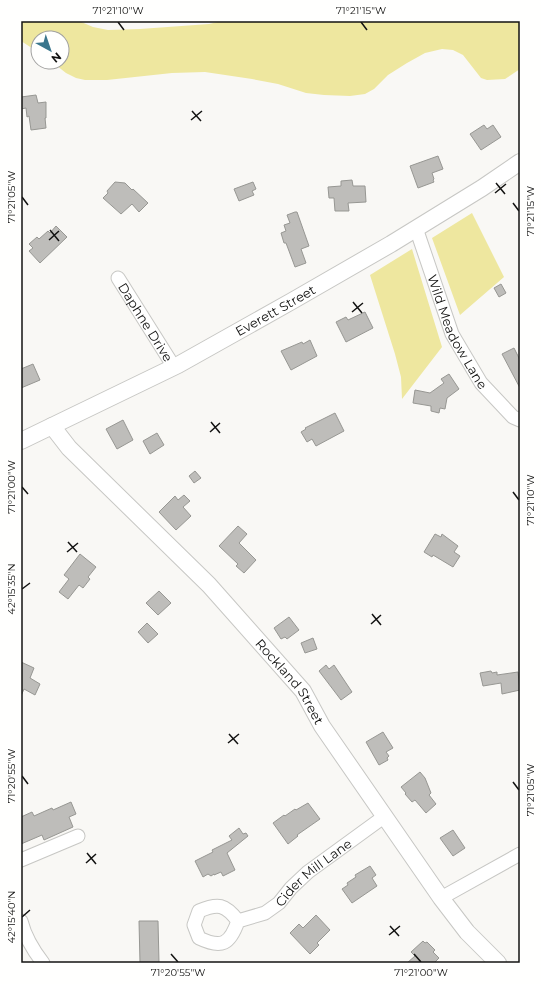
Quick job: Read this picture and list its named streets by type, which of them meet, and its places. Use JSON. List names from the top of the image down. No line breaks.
{"streets":{"street":["Everett Street","Daphne Drive","Wild Meadow Lane","Rockland Street","Cider Mill Lane"]},"crossings":[["Everett Street","Daphne Drive"],["Everett Street","Wild Meadow Lane"],["Everett Street","Rockland Street"],["Rockland Street","Cider Mill Lane"]],"north":"bottom right","coordinates":["71°21'10\"W","71°21'15\"W","71°21'05\"W","71°21'00\"W","42°15'35\"N","71°20'55\"W","42°15'40\"N"]}
